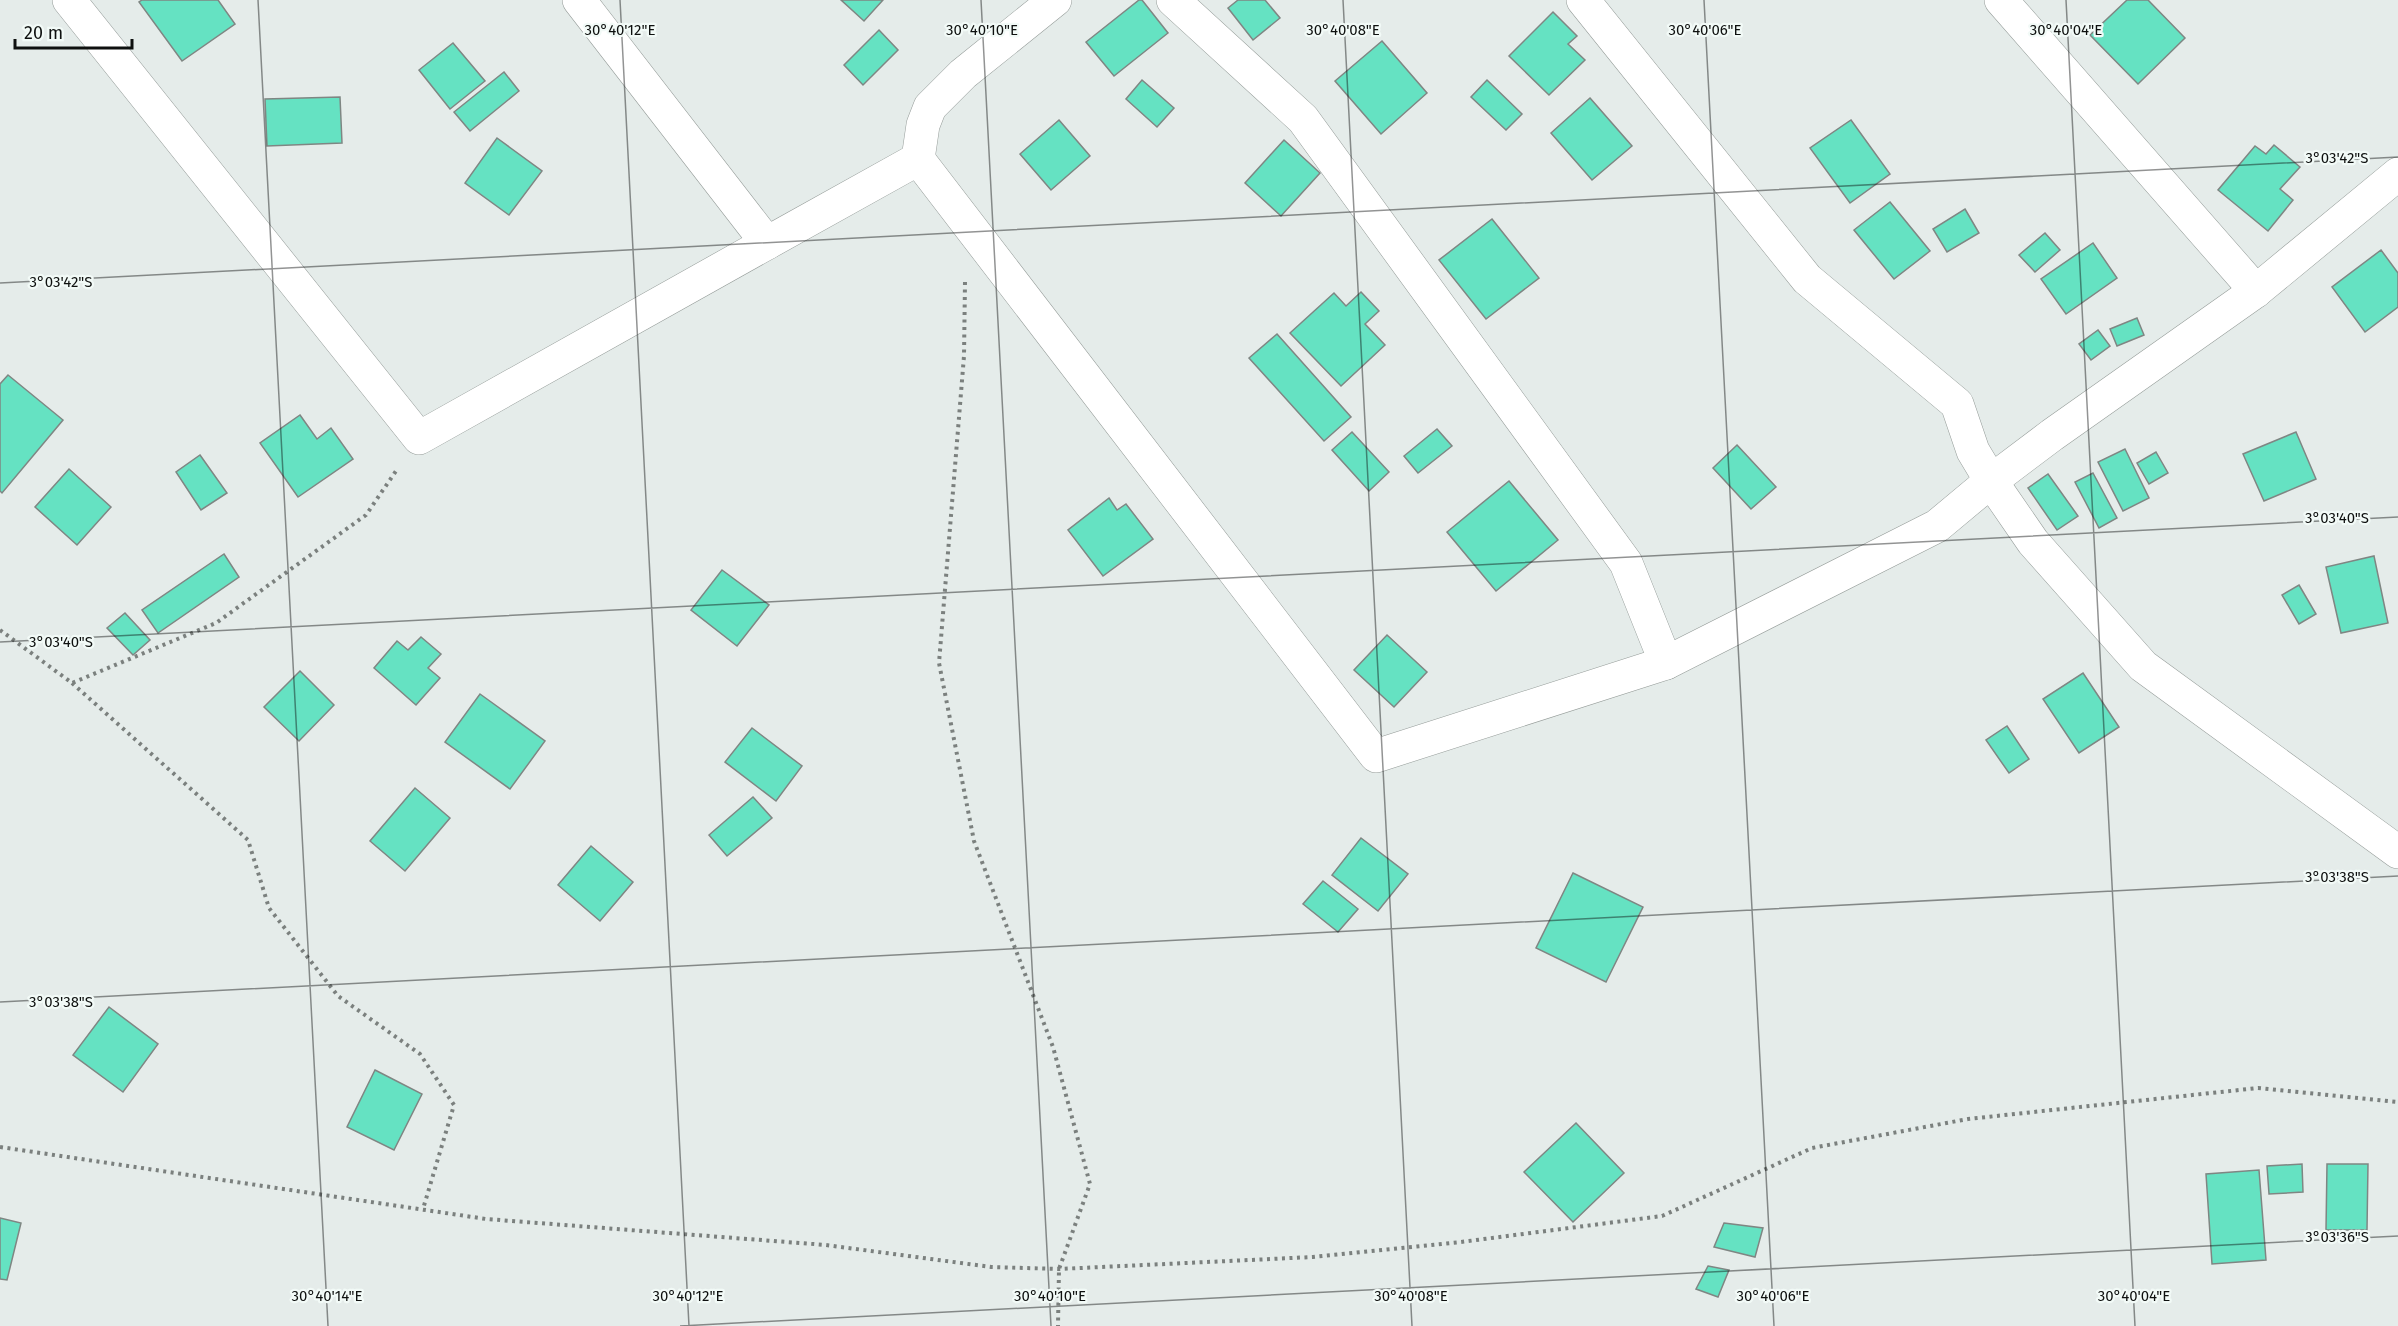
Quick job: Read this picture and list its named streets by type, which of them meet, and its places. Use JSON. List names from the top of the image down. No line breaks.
{"scale_bar":"20 m","coordinates":["30°40'12\"E","30°40'10\"E","30°40'08\"E","30°40'06\"E","30°40'04\"E","3°03'42\"S","3°03'40\"S","3°03'38\"S","3°03'36\"S","30°40'14\"E"]}
